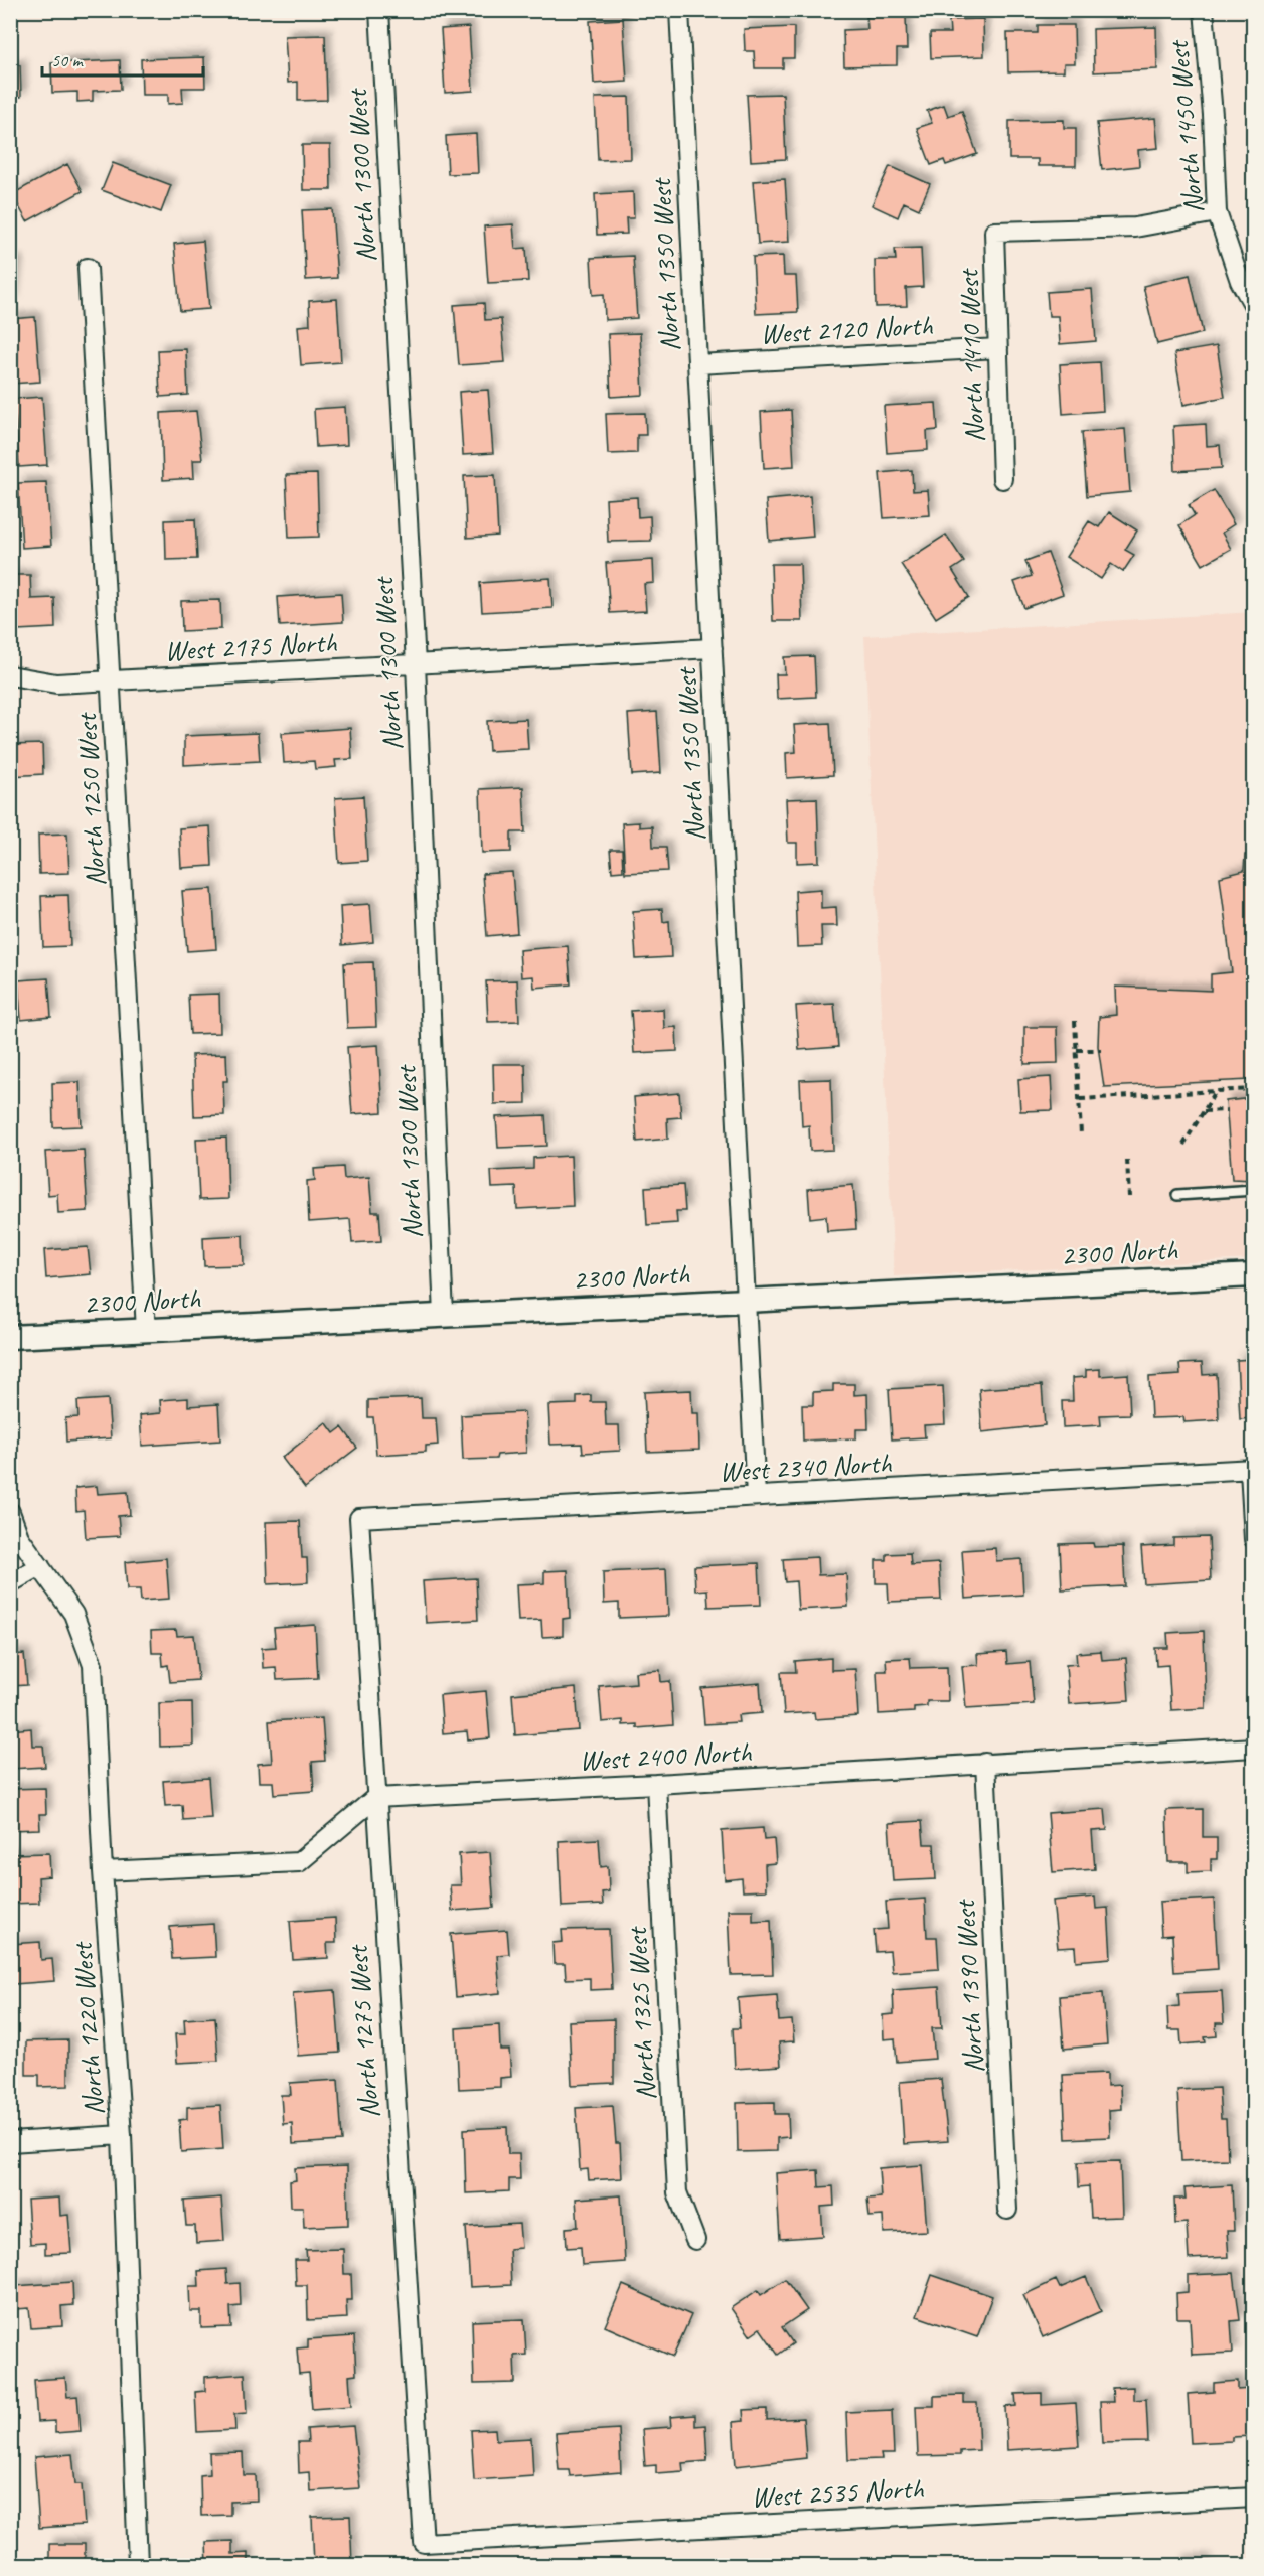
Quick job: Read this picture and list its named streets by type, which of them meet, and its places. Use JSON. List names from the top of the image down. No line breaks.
{"streets":{"street":["North 1450 West","North 1300 West","North 1350 West","West 2120 North","North 1410 West","West 2175 North","North 1250 West","2300 North","West 2340 North","West 2400 North","North 1390 West","North 1325 West","North 1220 West","North 1275 West","West 2535 North"]},"crossings":[["North 1450 West","North 1410 West"],["North 1300 West","West 2175 North"],["North 1300 West","2300 North"],["North 1350 West","West 2120 North"],["North 1350 West","West 2175 North"],["North 1350 West","2300 North"],["North 1350 West","West 2340 North"],["West 2120 North","North 1410 West"],["West 2175 North","North 1250 West"],["North 1250 West","2300 North"],["West 2340 North","North 1275 West"],["West 2400 North","North 1390 West"],["West 2400 North","North 1325 West"],["West 2400 North","North 1275 West"],["North 1275 West","West 2535 North"]],"scale_bar":"50 m"}
